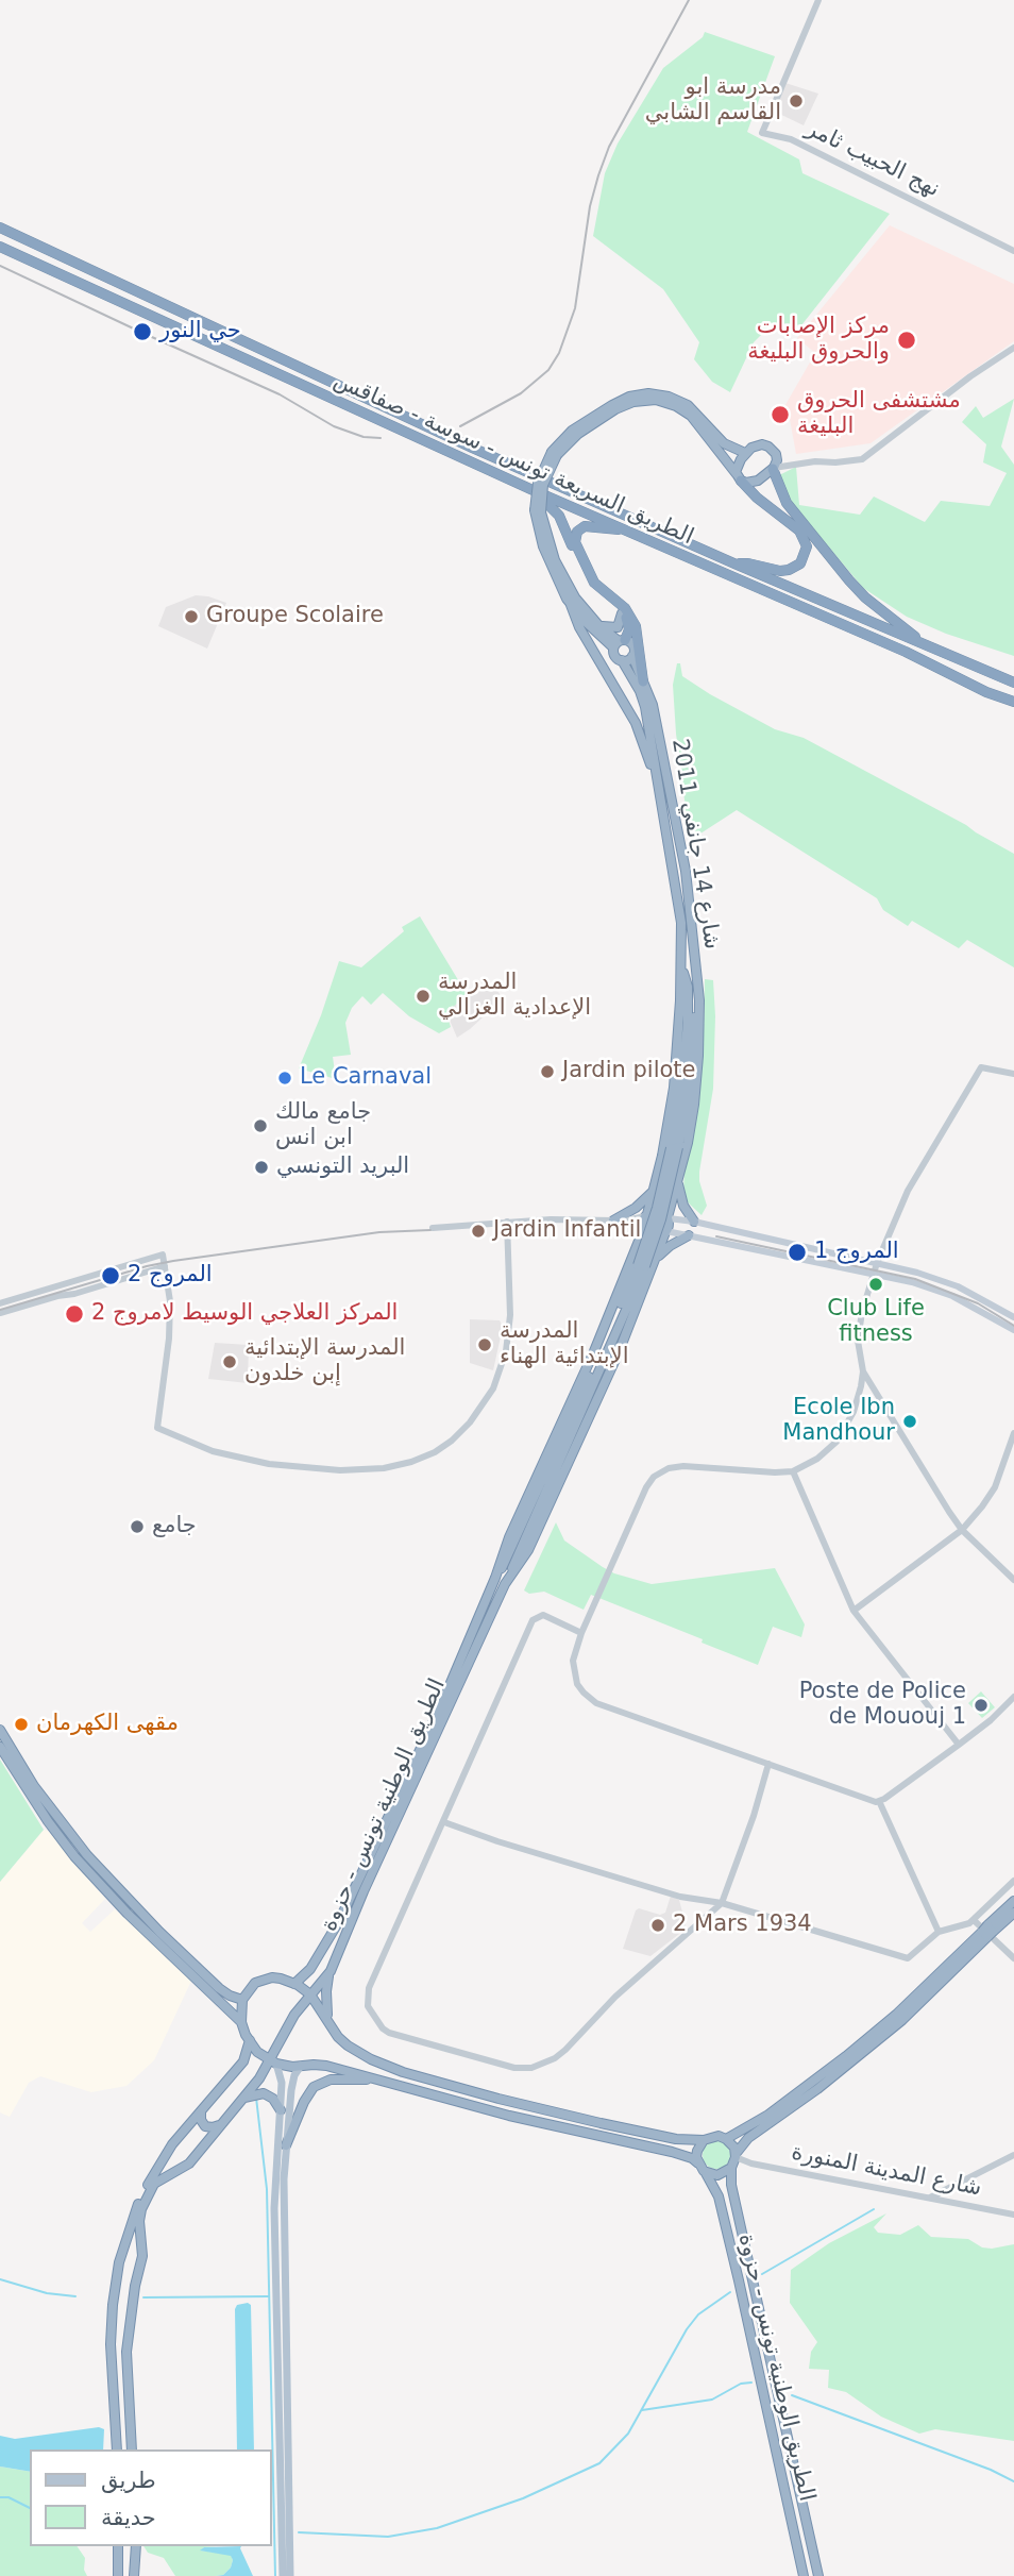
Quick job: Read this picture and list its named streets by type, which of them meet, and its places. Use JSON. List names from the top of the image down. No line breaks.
{"streets":{"highway":["الطريق السريعة تونس - سوسة - صفاقس","شارع 14 جانفي 2011","الطريق الوطنية تونس - حزوة"],"street":["نهج الحبيب ثامر","شارع المدينة المنورة"]},"crossings":[["شارع 14 جانفي 2011","الطريق الوطنية تونس - حزوة"],["الطريق الوطنية تونس - حزوة","شارع المدينة المنورة"]],"places":["مدرسة ابو القاسم الشابي","حي النور","مركز الإصابات والحروق البليغة","مشتشفى الحروق البليغة","Groupe Scolaire","المدرسة الإعدادية الغزالي","Jardin pilote","Le Carnaval","جامع مالك ابن انس","البريد التونسي","Jardin Infantil","المروج 1","المروج 2","Club Life fitness","المركز العلاجي الوسيط لامروج 2","المدرسة الإبتدائية الهناء","المدرسة الإبتدائية إبن خلدون","Ecole Ibn Mandhour","جامع","Poste de Police de Mououj 1","مقهى الكهرمان","2 Mars 1934"],"legend":["طريق","حديقة"]}
